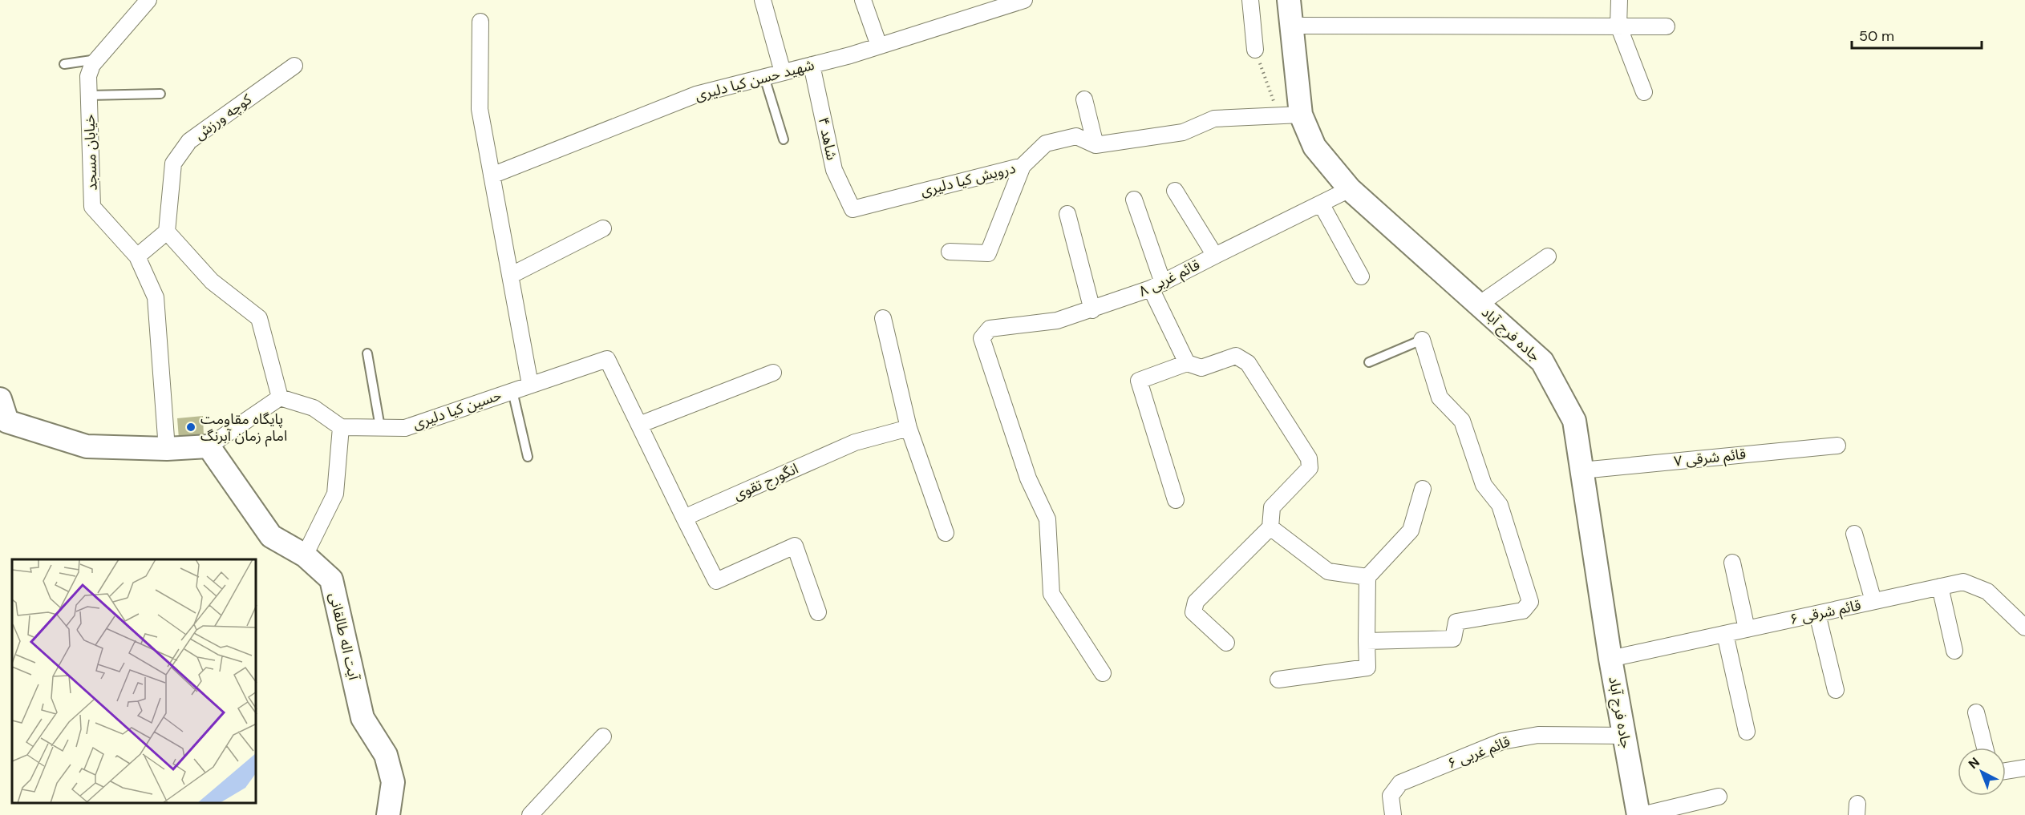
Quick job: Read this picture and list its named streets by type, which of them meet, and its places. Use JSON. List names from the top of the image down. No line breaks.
{"streets":{"street":["شهید حسن کیا دلیری","کوچه ورزش","شاهد ۴","خیابان مسجد","درویش کیا دلیری","قائم غربی ۸","جاده فرج آباد","حسین کیا دلیری","قائم شرقی ۷","انگورج تقوی","قائم شرقی ۶","آیت اله طالقانی","قائم غربی ۶"]},"crossings":[["شهید حسن کیا دلیری","شاهد ۴"],["شاهد ۴","درویش کیا دلیری"],["درویش کیا دلیری","جاده فرج آباد"],["قائم غربی ۸","جاده فرج آباد"],["جاده فرج آباد","قائم شرقی ۷"],["جاده فرج آباد","قائم شرقی ۶"],["جاده فرج آباد","قائم غربی ۶"]],"places":["پایگاه مقاومت امام زمان آبرنگ"],"scale_bar":"50 m","north":"top left"}
